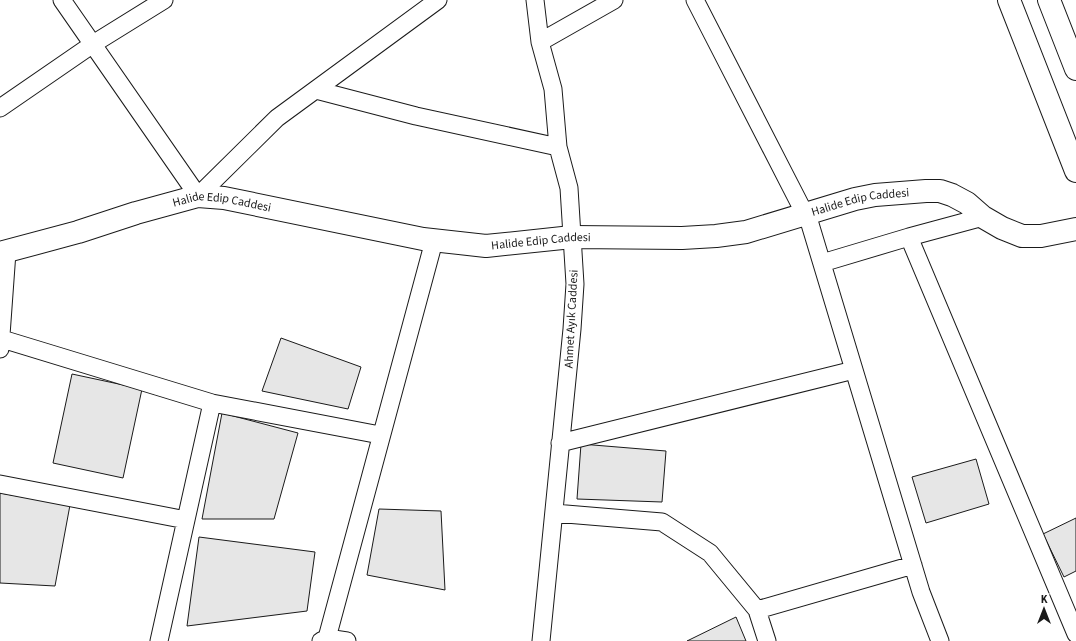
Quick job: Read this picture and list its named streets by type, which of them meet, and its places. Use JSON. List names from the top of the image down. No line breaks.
{"streets":{"street":["Halide Edip Caddesi","Ahmet Ayık Caddesi"]},"crossings":[["Halide Edip Caddesi","Ahmet Ayık Caddesi"]],"north":"top"}
